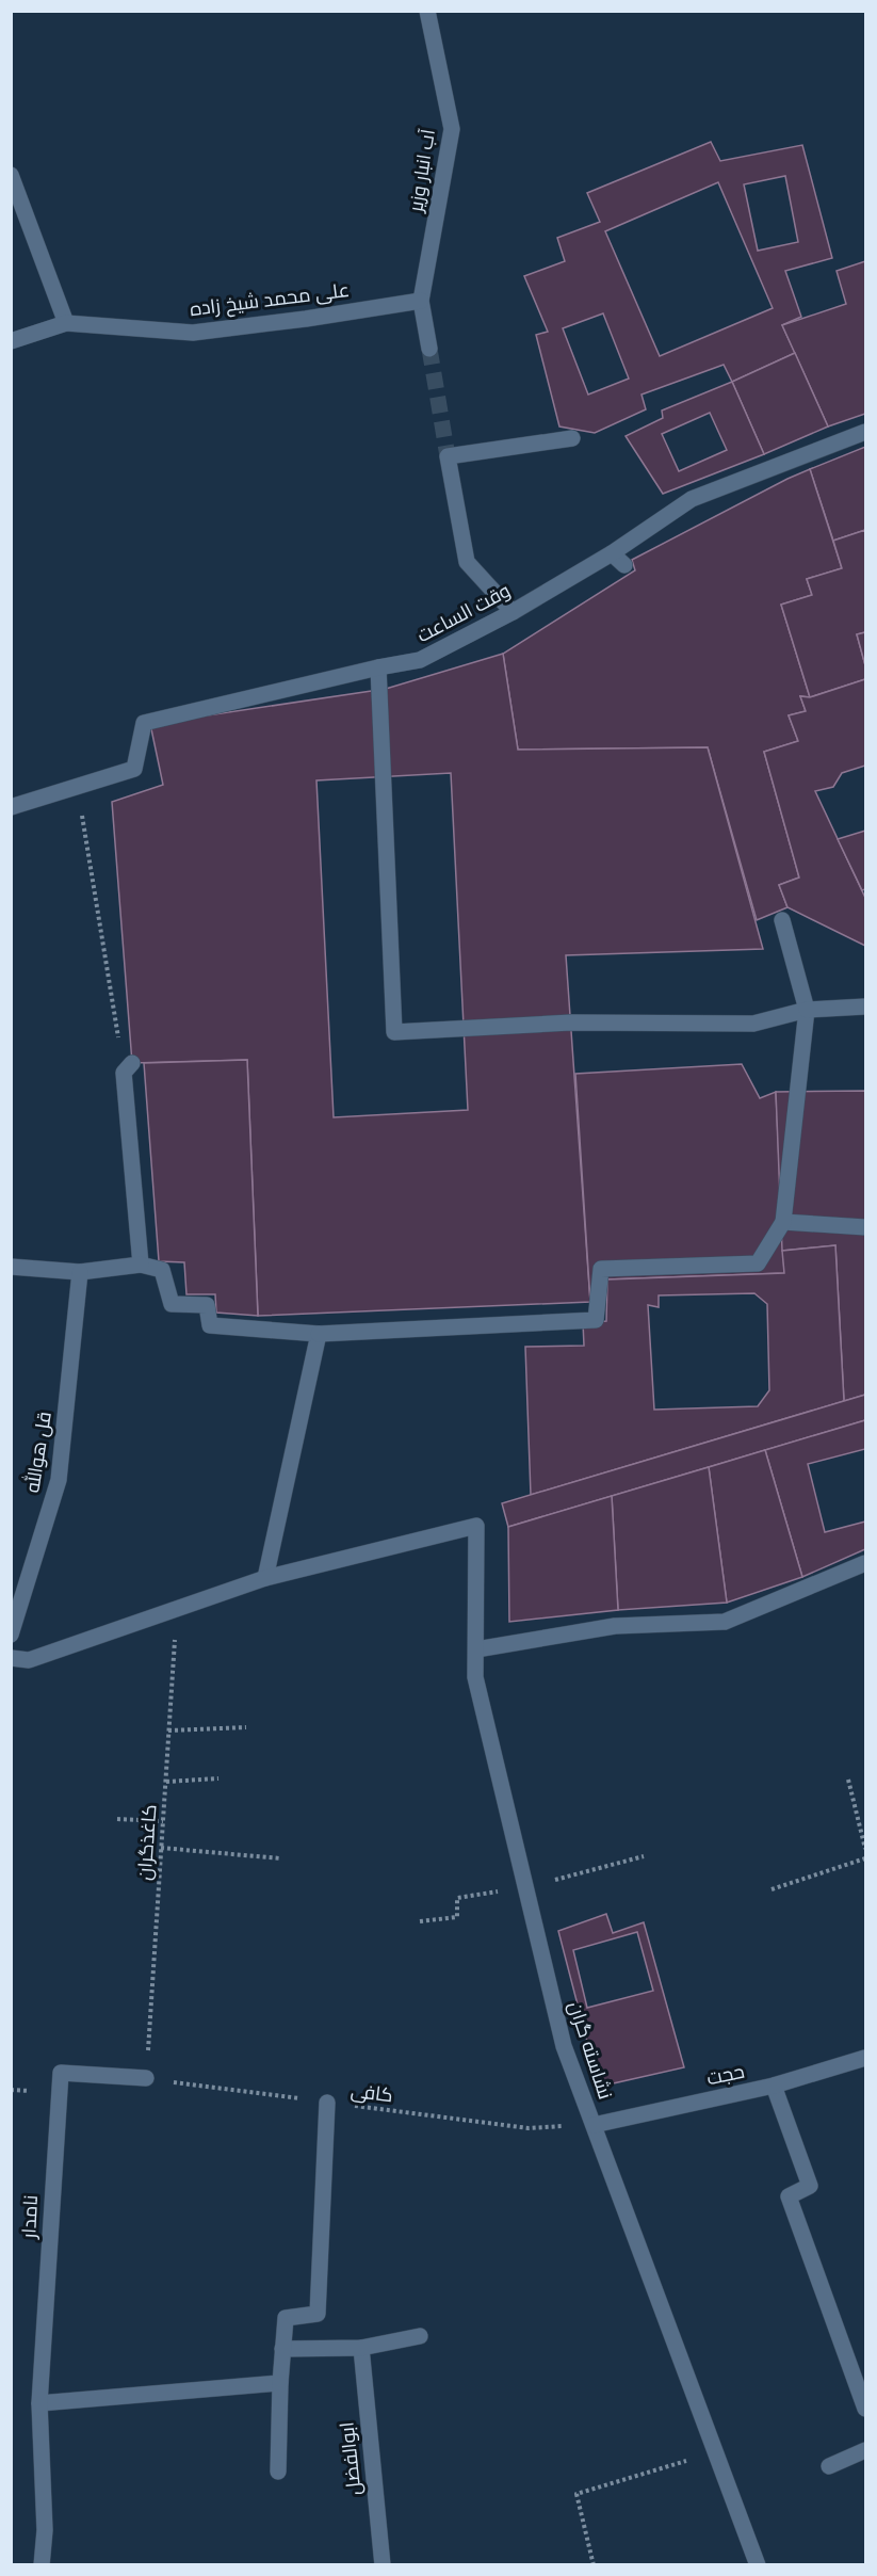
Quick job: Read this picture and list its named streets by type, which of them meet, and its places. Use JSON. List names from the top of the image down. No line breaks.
{"streets":{"street":["آب انبار وزیر","علی محمد شیخ زاده","وقت الساعت","قل هوالله","نشاسته گران","حجت","نامدار","ابوالفضل"],"path":["کاغذگران","کافی"]},"crossings":[["آب انبار وزیر","علی محمد شیخ زاده"],["کاغذگران","کافی"],["کاغذگران","نامدار"],["نشاسته گران","حجت"],["نشاسته گران","کافی"],["حجت","کافی"],["کافی","نامدار"]]}
